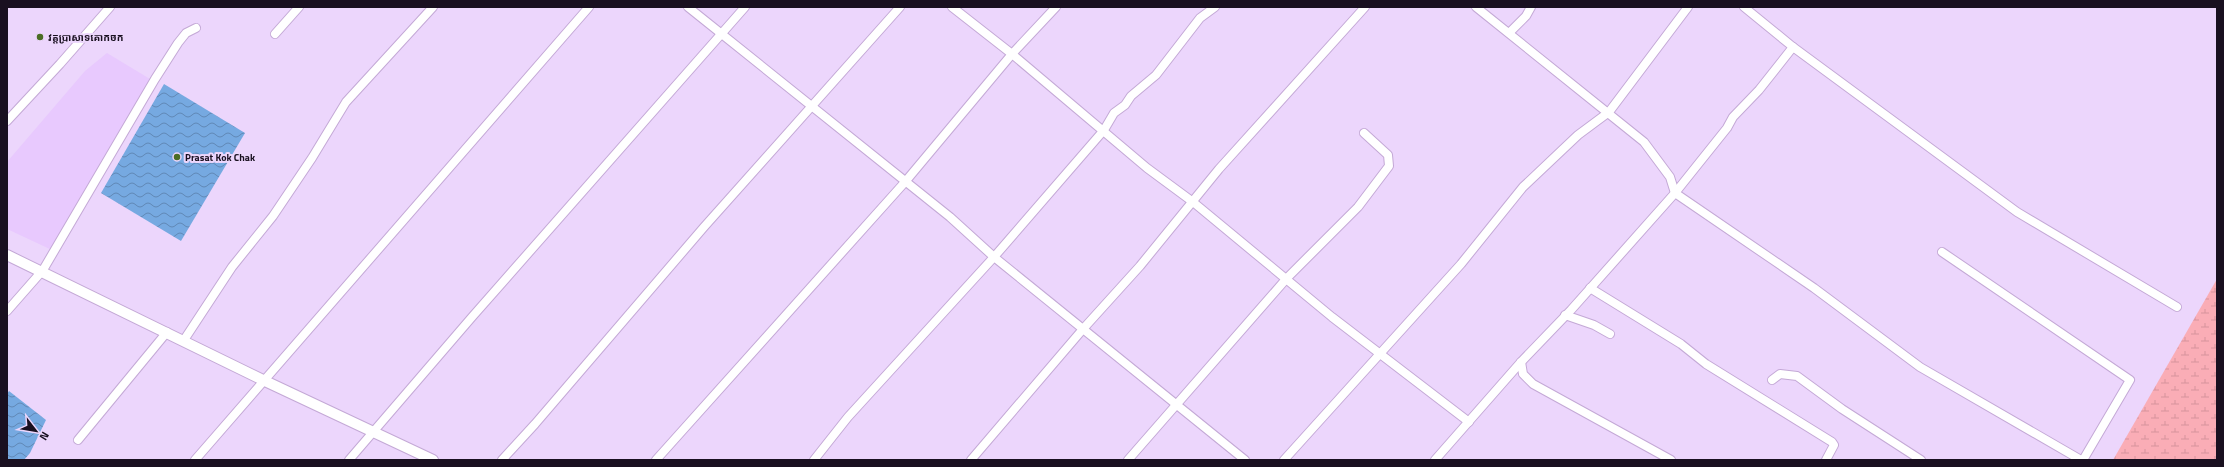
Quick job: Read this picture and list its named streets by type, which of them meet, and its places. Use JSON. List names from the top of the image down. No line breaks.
{"places":["វត្តប្រាសាទគោកចក","Prasat Kok Chak"],"north":"bottom right"}
